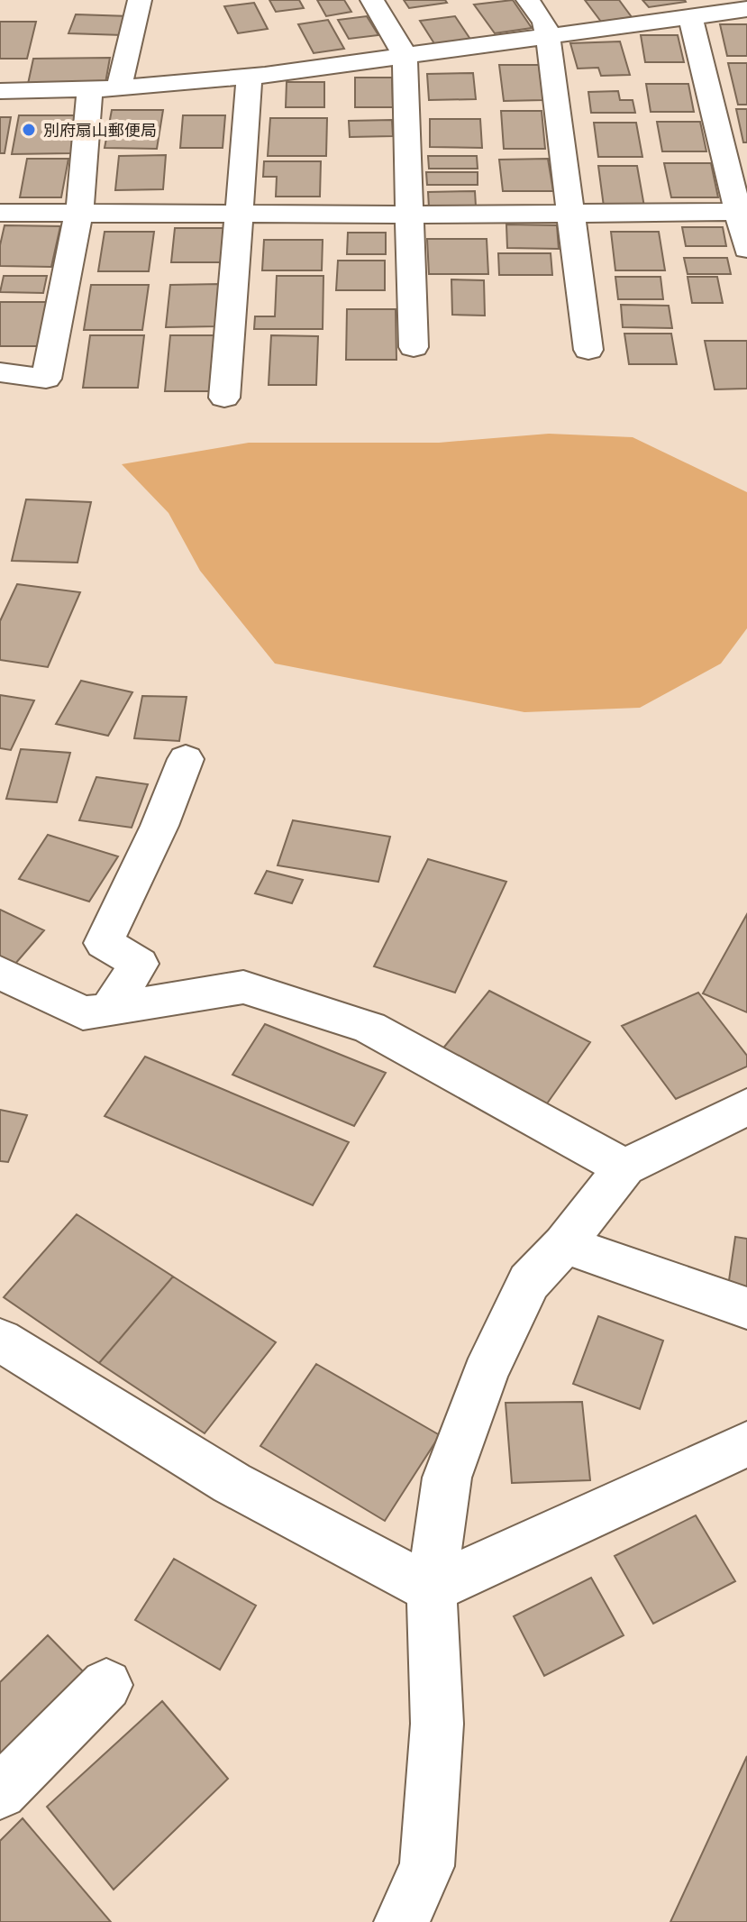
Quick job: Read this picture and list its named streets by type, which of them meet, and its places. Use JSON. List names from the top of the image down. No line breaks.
{"places":["別府扇山郵便局"]}
